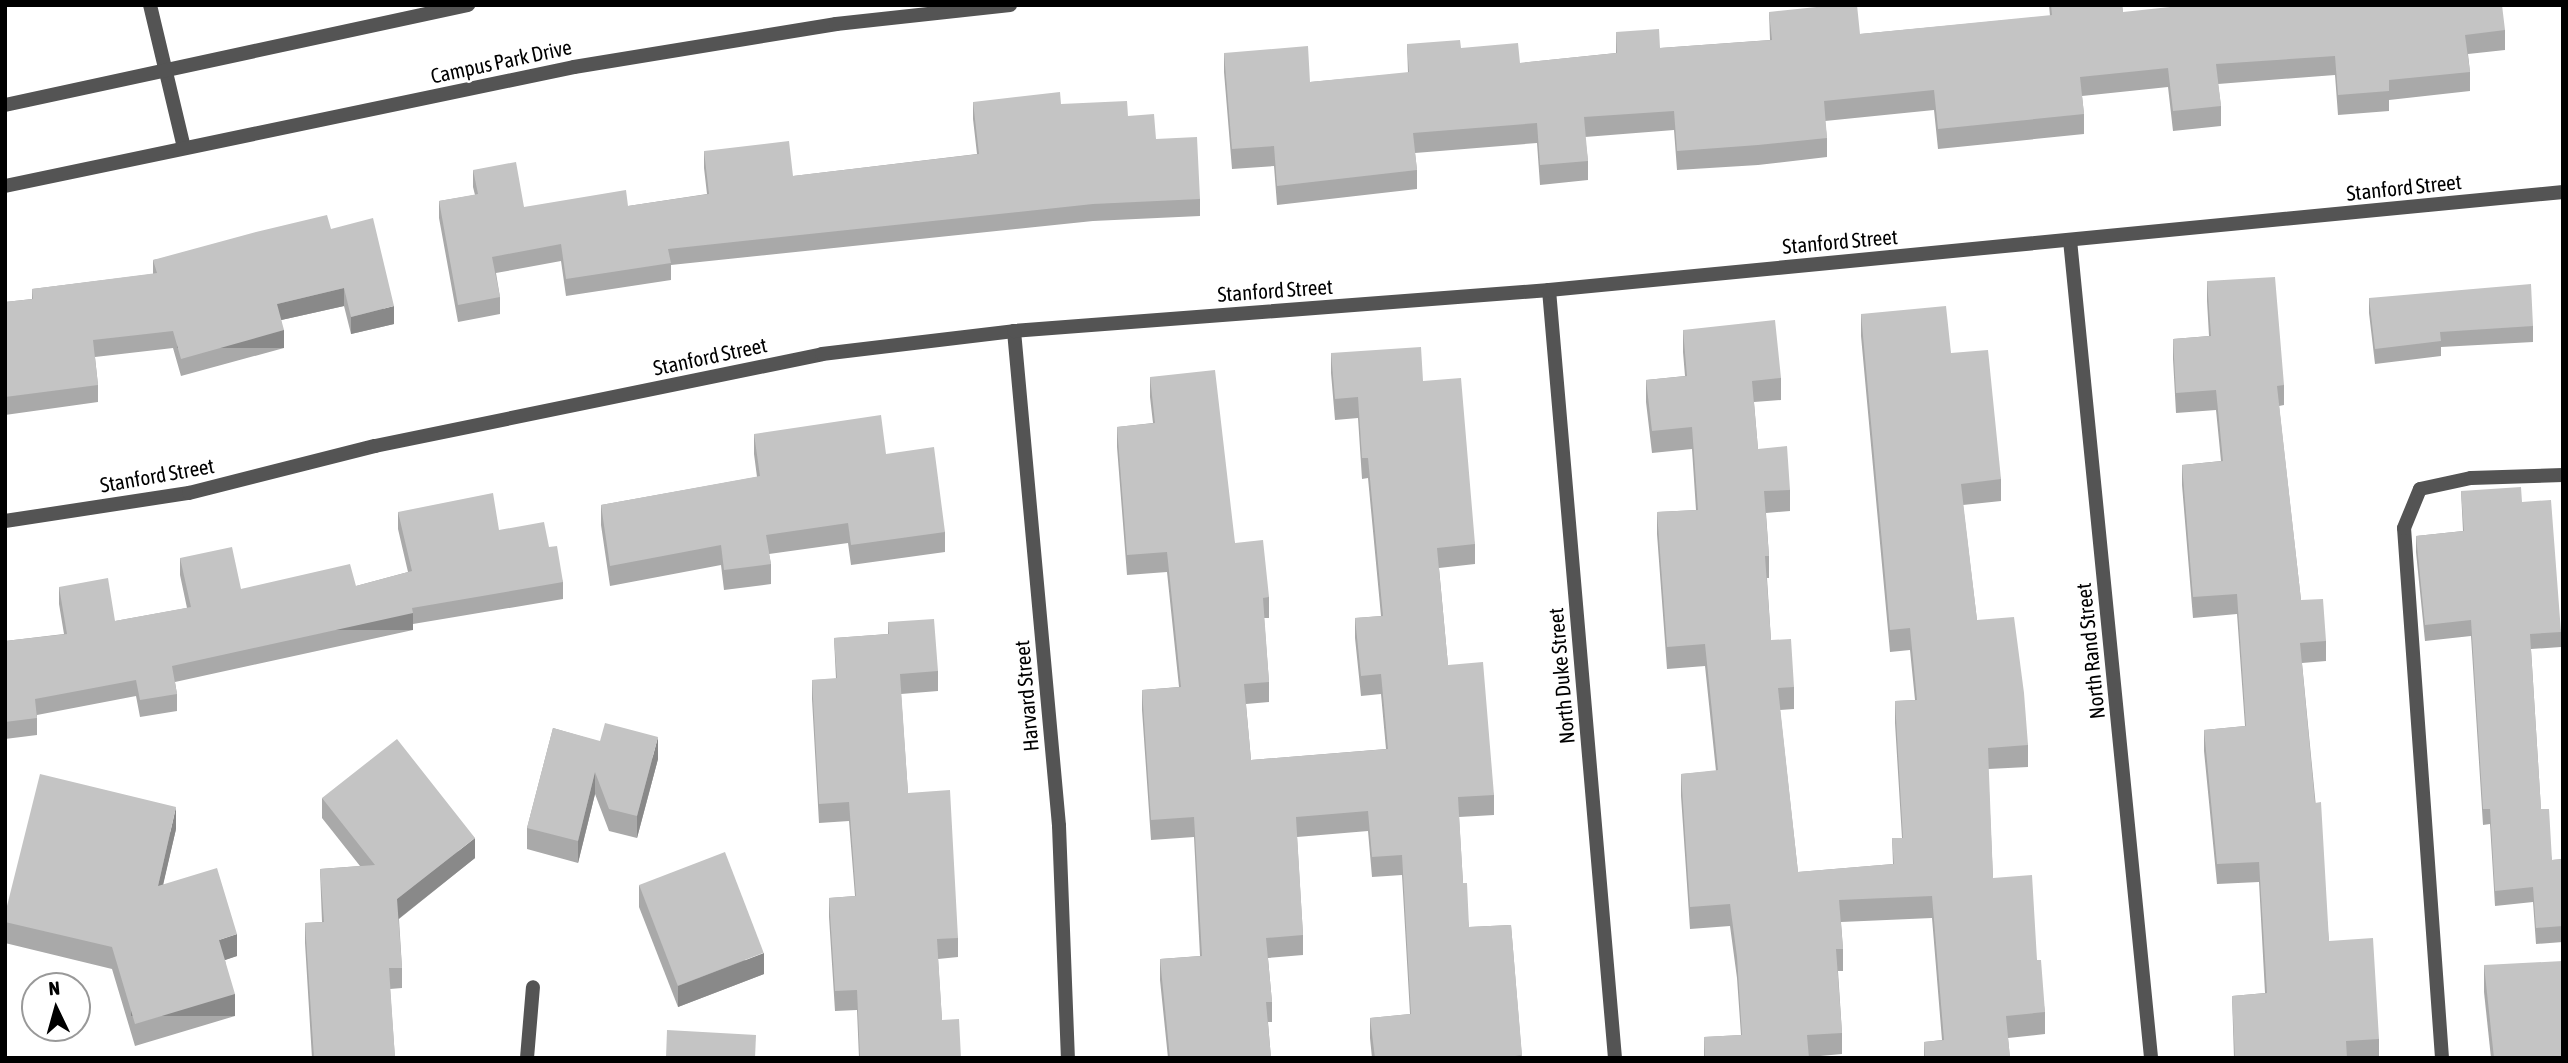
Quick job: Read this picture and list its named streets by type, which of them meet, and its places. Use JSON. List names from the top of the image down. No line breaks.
{"streets":{"street":["Campus Park Drive","Stanford Street","North Rand Street","North Duke Street","Harvard Street"]},"crossings":[["Stanford Street","North Rand Street"],["Stanford Street","North Duke Street"],["Stanford Street","Harvard Street"]],"north":"top"}
